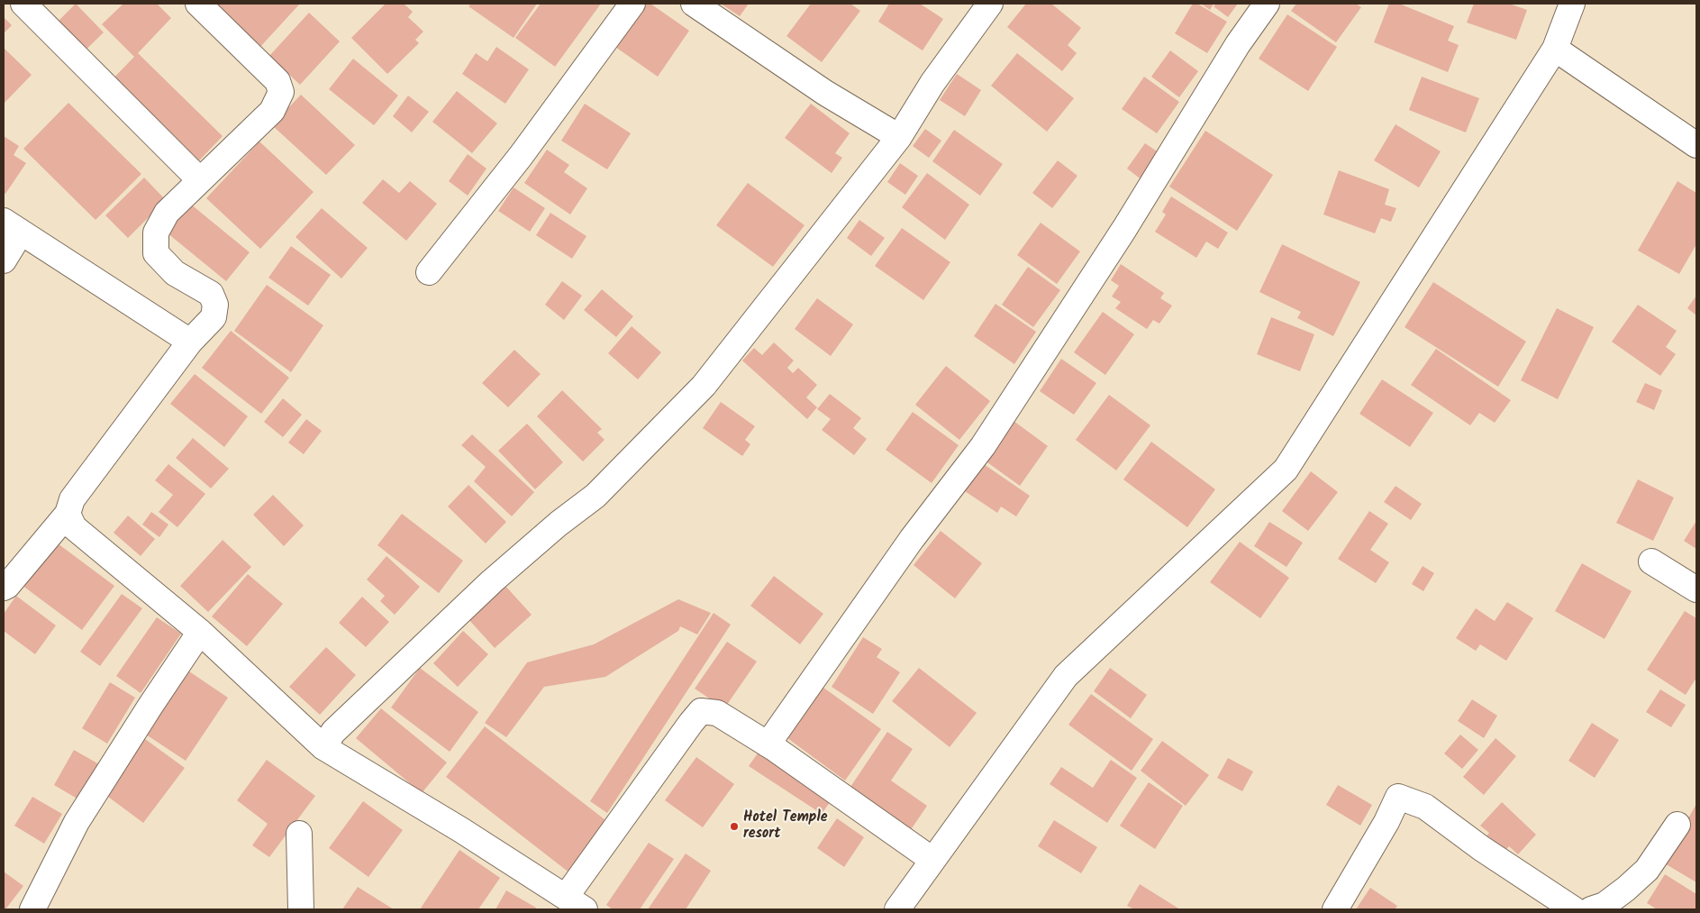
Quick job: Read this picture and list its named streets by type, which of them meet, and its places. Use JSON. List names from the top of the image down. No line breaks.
{"places":["Hotel Temple resort"]}
